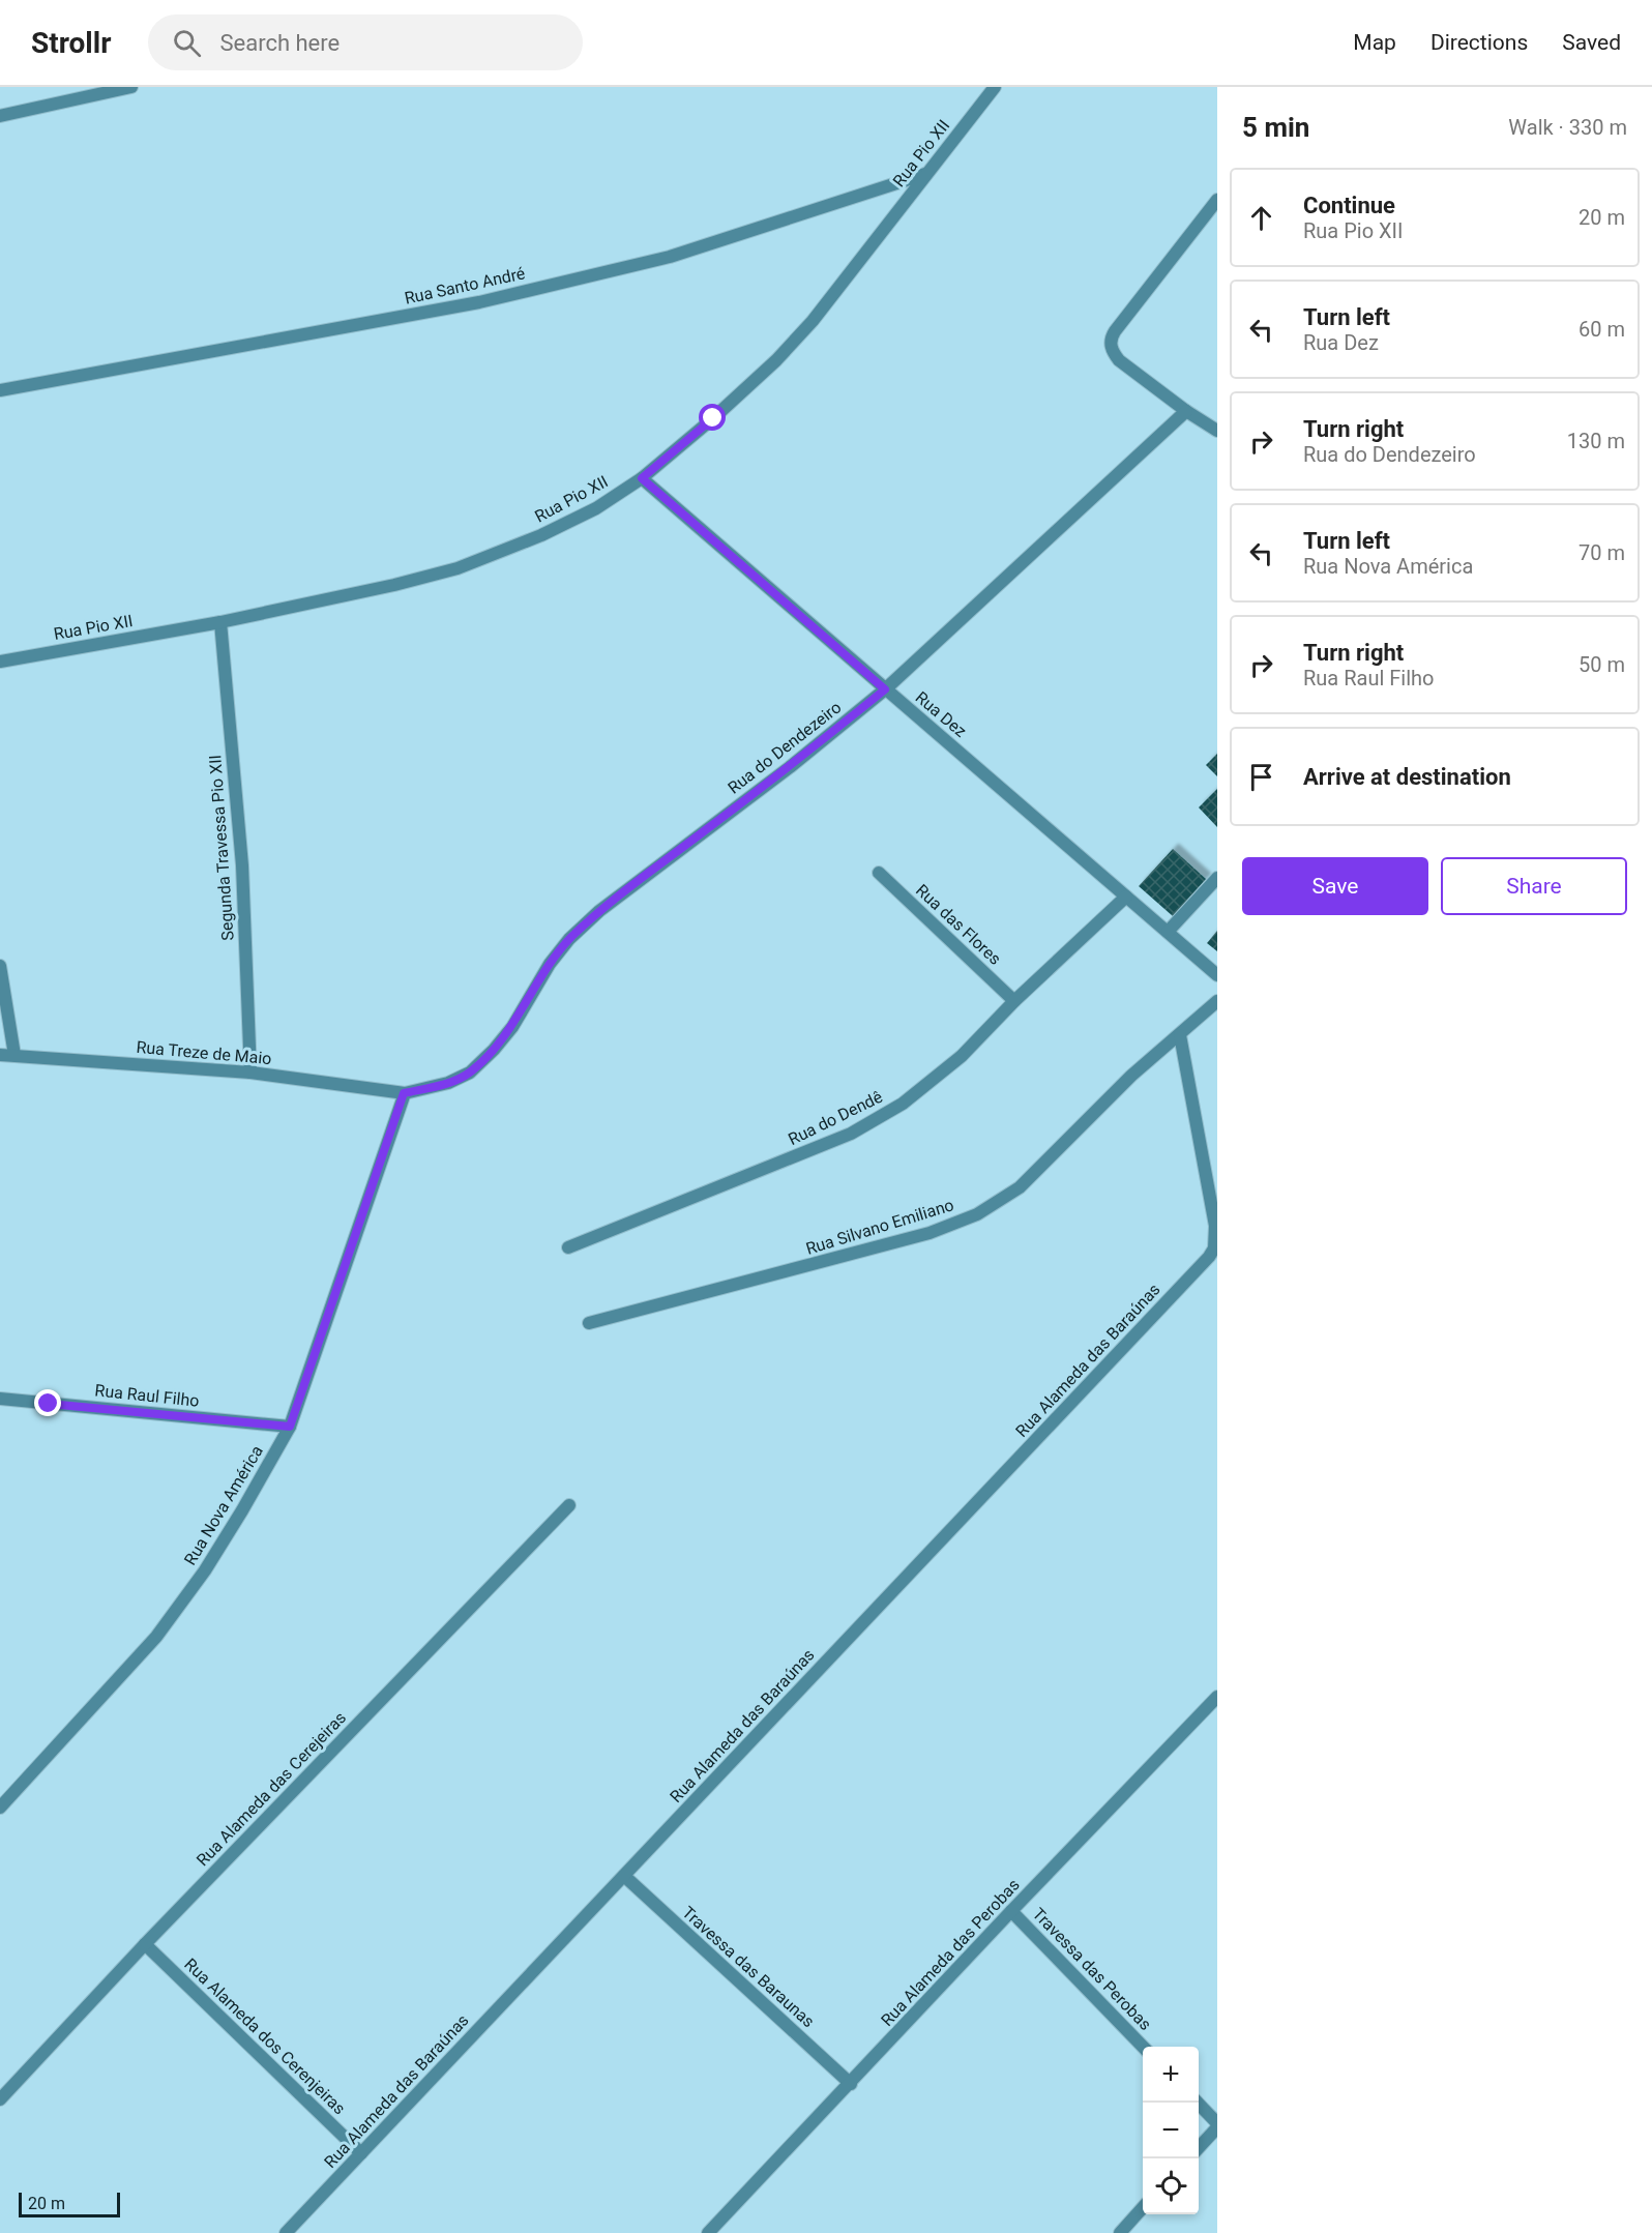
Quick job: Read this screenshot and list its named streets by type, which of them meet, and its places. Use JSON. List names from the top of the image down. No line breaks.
{"streets":{"street":["Rua Pio XII","Rua Santo André","Rua Dez","Rua do Dendezeiro","Segunda Travessa Pio XII","Rua das Flores","Rua Treze de Maio","Rua do Dendê","Rua Silvano Emiliano","Rua Alameda das Baraúnas","Rua Raul Filho","Rua Nova América","Rua Alameda das Cerejeiras","Rua Alameda das Perobas","Travessa das Baraunas","Travessa das Perobas","Rua Alameda dos Cerenjeiras"]},"crossings":[["Rua Pio XII","Rua Santo André"],["Rua Pio XII","Rua Dez"],["Rua Pio XII","Segunda Travessa Pio XII"],["Rua Dez","Rua do Dendezeiro"],["Rua Dez","Rua do Dendê"],["Rua do Dendezeiro","Rua Treze de Maio"],["Rua do Dendezeiro","Rua Nova América"],["Segunda Travessa Pio XII","Rua Treze de Maio"],["Rua das Flores","Rua do Dendê"],["Rua Treze de Maio","Rua Nova América"],["Rua Alameda das Baraúnas","Travessa das Baraunas"],["Rua Alameda das Baraúnas","Rua Alameda dos Cerenjeiras"],["Rua Raul Filho","Rua Nova América"],["Rua Alameda das Cerejeiras","Rua Alameda dos Cerenjeiras"],["Rua Alameda das Perobas","Travessa das Baraunas"],["Rua Alameda das Perobas","Travessa das Perobas"]],"scale_bar":"20 m","page":{"header":"Strollr","search":"Search here","nav":["Map","Directions","Saved"],"heading":["5 min","Walk · 330 m"],"list":[["Continue","Rua Pio XII","20 m"],["Turn left","Rua Dez","60 m"],["Turn right","Rua do Dendezeiro","130 m"],["Turn left","Rua Nova América","70 m"],["Turn right","Rua Raul Filho","50 m"],"Arrive at destination"],"buttons":["Save","Share"],"map_buttons":["+","−"],"scale":"20 m"}}
